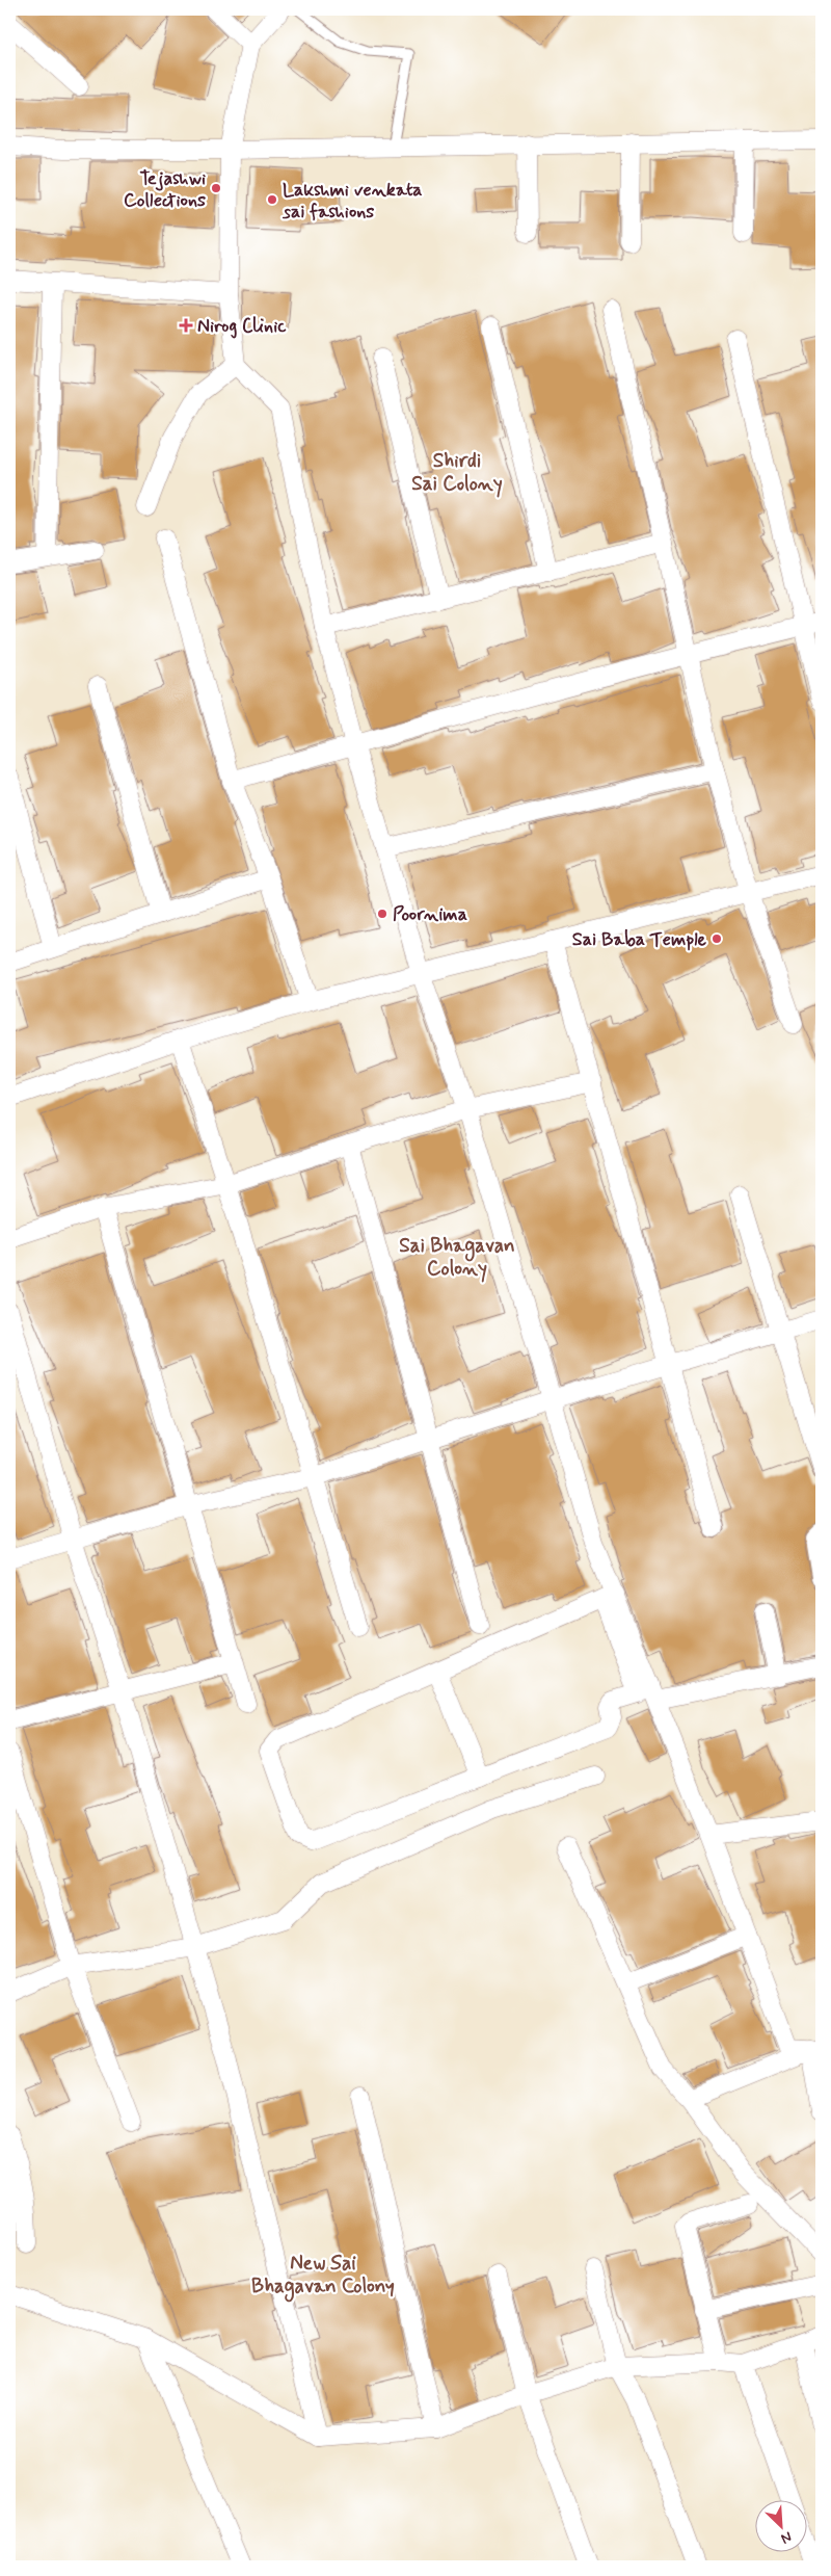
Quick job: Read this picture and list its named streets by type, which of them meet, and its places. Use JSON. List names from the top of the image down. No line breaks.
{"districts":["Shirdi Sai Colony","Sai Bhagavan Colony","New Sai Bhagavan Colony"],"places":{"other":["Tejashwi Collections","Lakshmi venkata sai fashions","Poornima","Sai Baba Temple"],"health":["Nirog Clinic"]},"north":"bottom right"}
